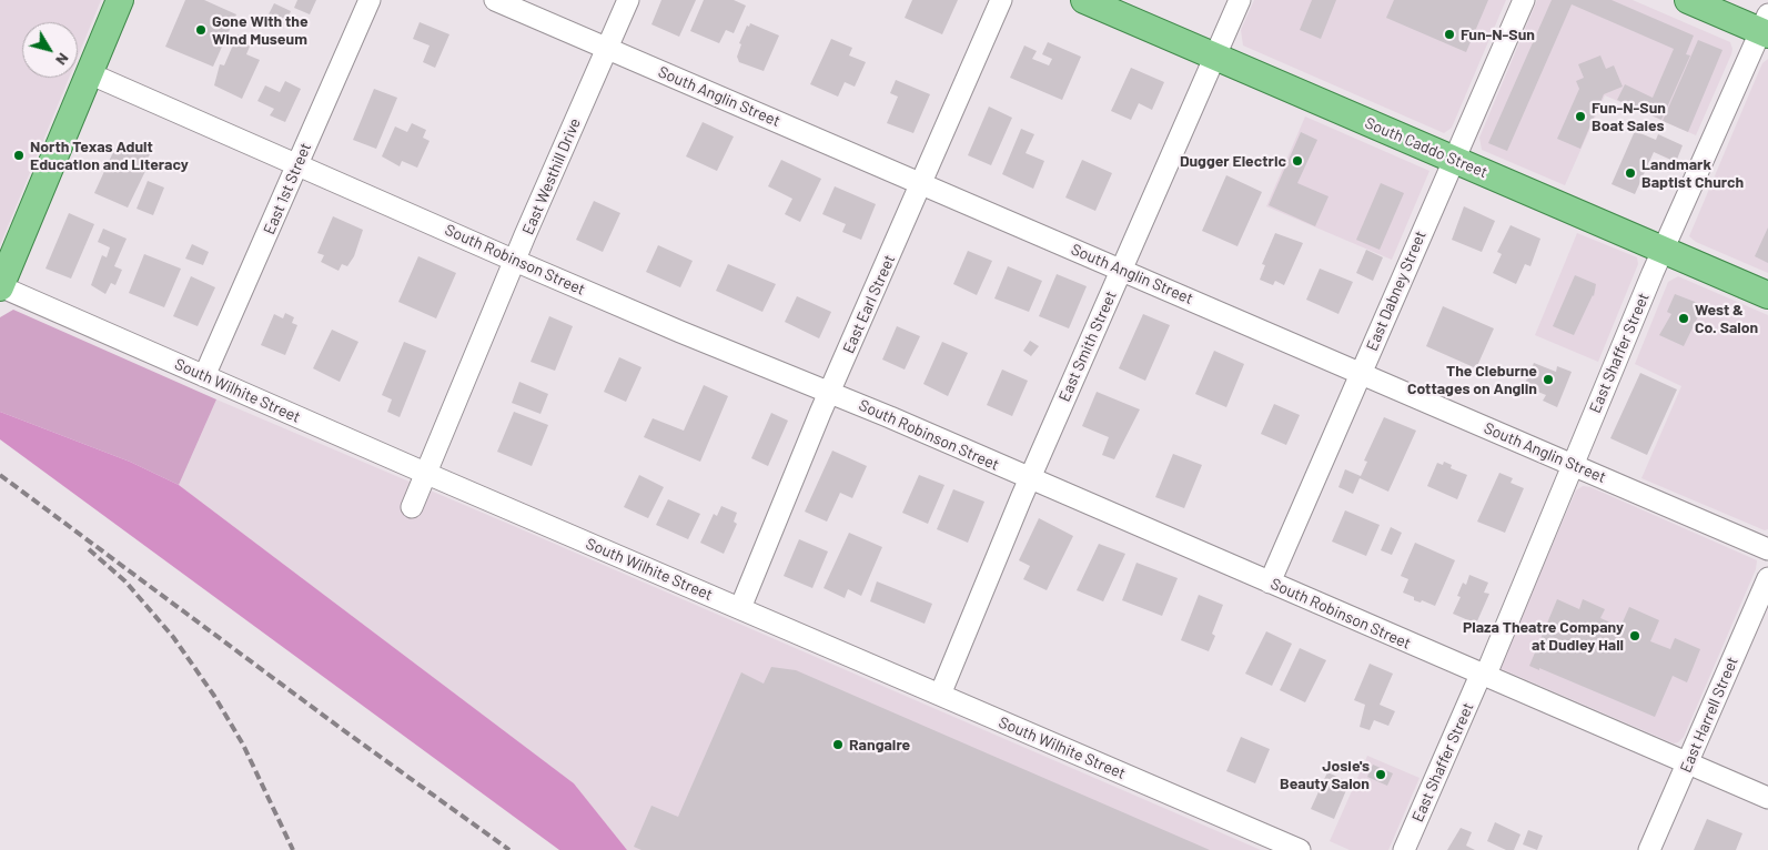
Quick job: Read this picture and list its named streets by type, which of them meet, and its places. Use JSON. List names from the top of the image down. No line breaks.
{"streets":{"main road":["South Caddo Street"],"street":["South Anglin Street","East Westhill Drive","East 1st Street","South Robinson Street","East Dabney Street","East Earl Street","East Smith Street","East Shaffer Street","South Wilhite Street","East Harrell Street"]},"crossings":[["South Anglin Street","East Westhill Drive"],["South Anglin Street","East Dabney Street"],["South Anglin Street","East Earl Street"],["South Anglin Street","East Smith Street"],["South Anglin Street","East Shaffer Street"],["South Caddo Street","East Dabney Street"],["South Caddo Street","East Smith Street"],["South Caddo Street","East Shaffer Street"],["East Westhill Drive","South Robinson Street"],["East Westhill Drive","South Wilhite Street"],["East 1st Street","South Robinson Street"],["East 1st Street","South Wilhite Street"],["South Robinson Street","East Dabney Street"],["South Robinson Street","East Earl Street"],["South Robinson Street","East Smith Street"],["South Robinson Street","East Shaffer Street"],["South Robinson Street","East Harrell Street"],["East Earl Street","South Wilhite Street"],["East Smith Street","South Wilhite Street"]],"places":["Gone With the Wind Museum","Fun-N-Sun","Fun-N-Sun Boat Sales","North Texas Adult Education and Literacy","Dugger Electric","Landmark Baptist Church","West & Co. Salon","The Cleburne Cottages on Anglin","Plaza Theatre Company at Dudley Hall","Rangaire","Josie's Beauty Salon"],"north":"bottom right"}
